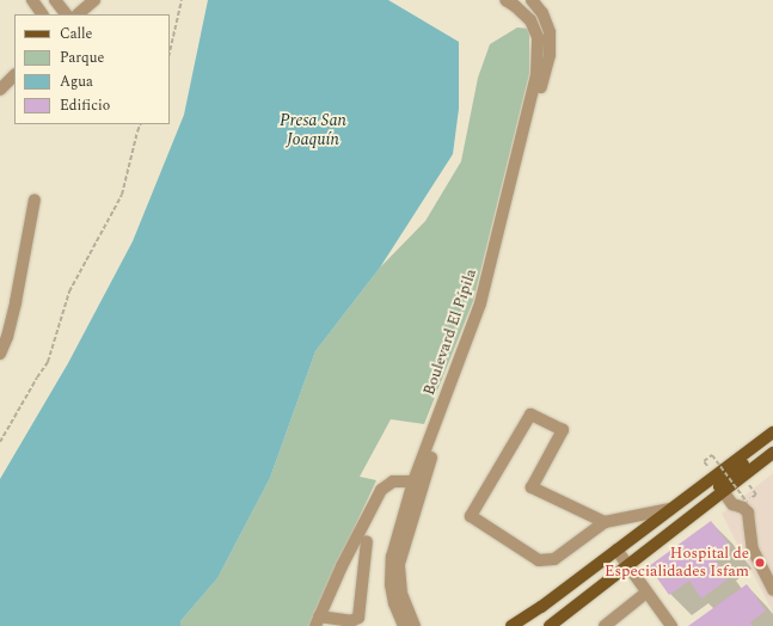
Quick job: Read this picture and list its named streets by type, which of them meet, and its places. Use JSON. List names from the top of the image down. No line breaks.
{"streets":{"street":["Boulevard El Pípila"]},"water":["Presa San Joaquín"],"places":["Hospital de Especialidades Isfam"],"legend":["Calle","Parque","Agua","Edificio"]}
